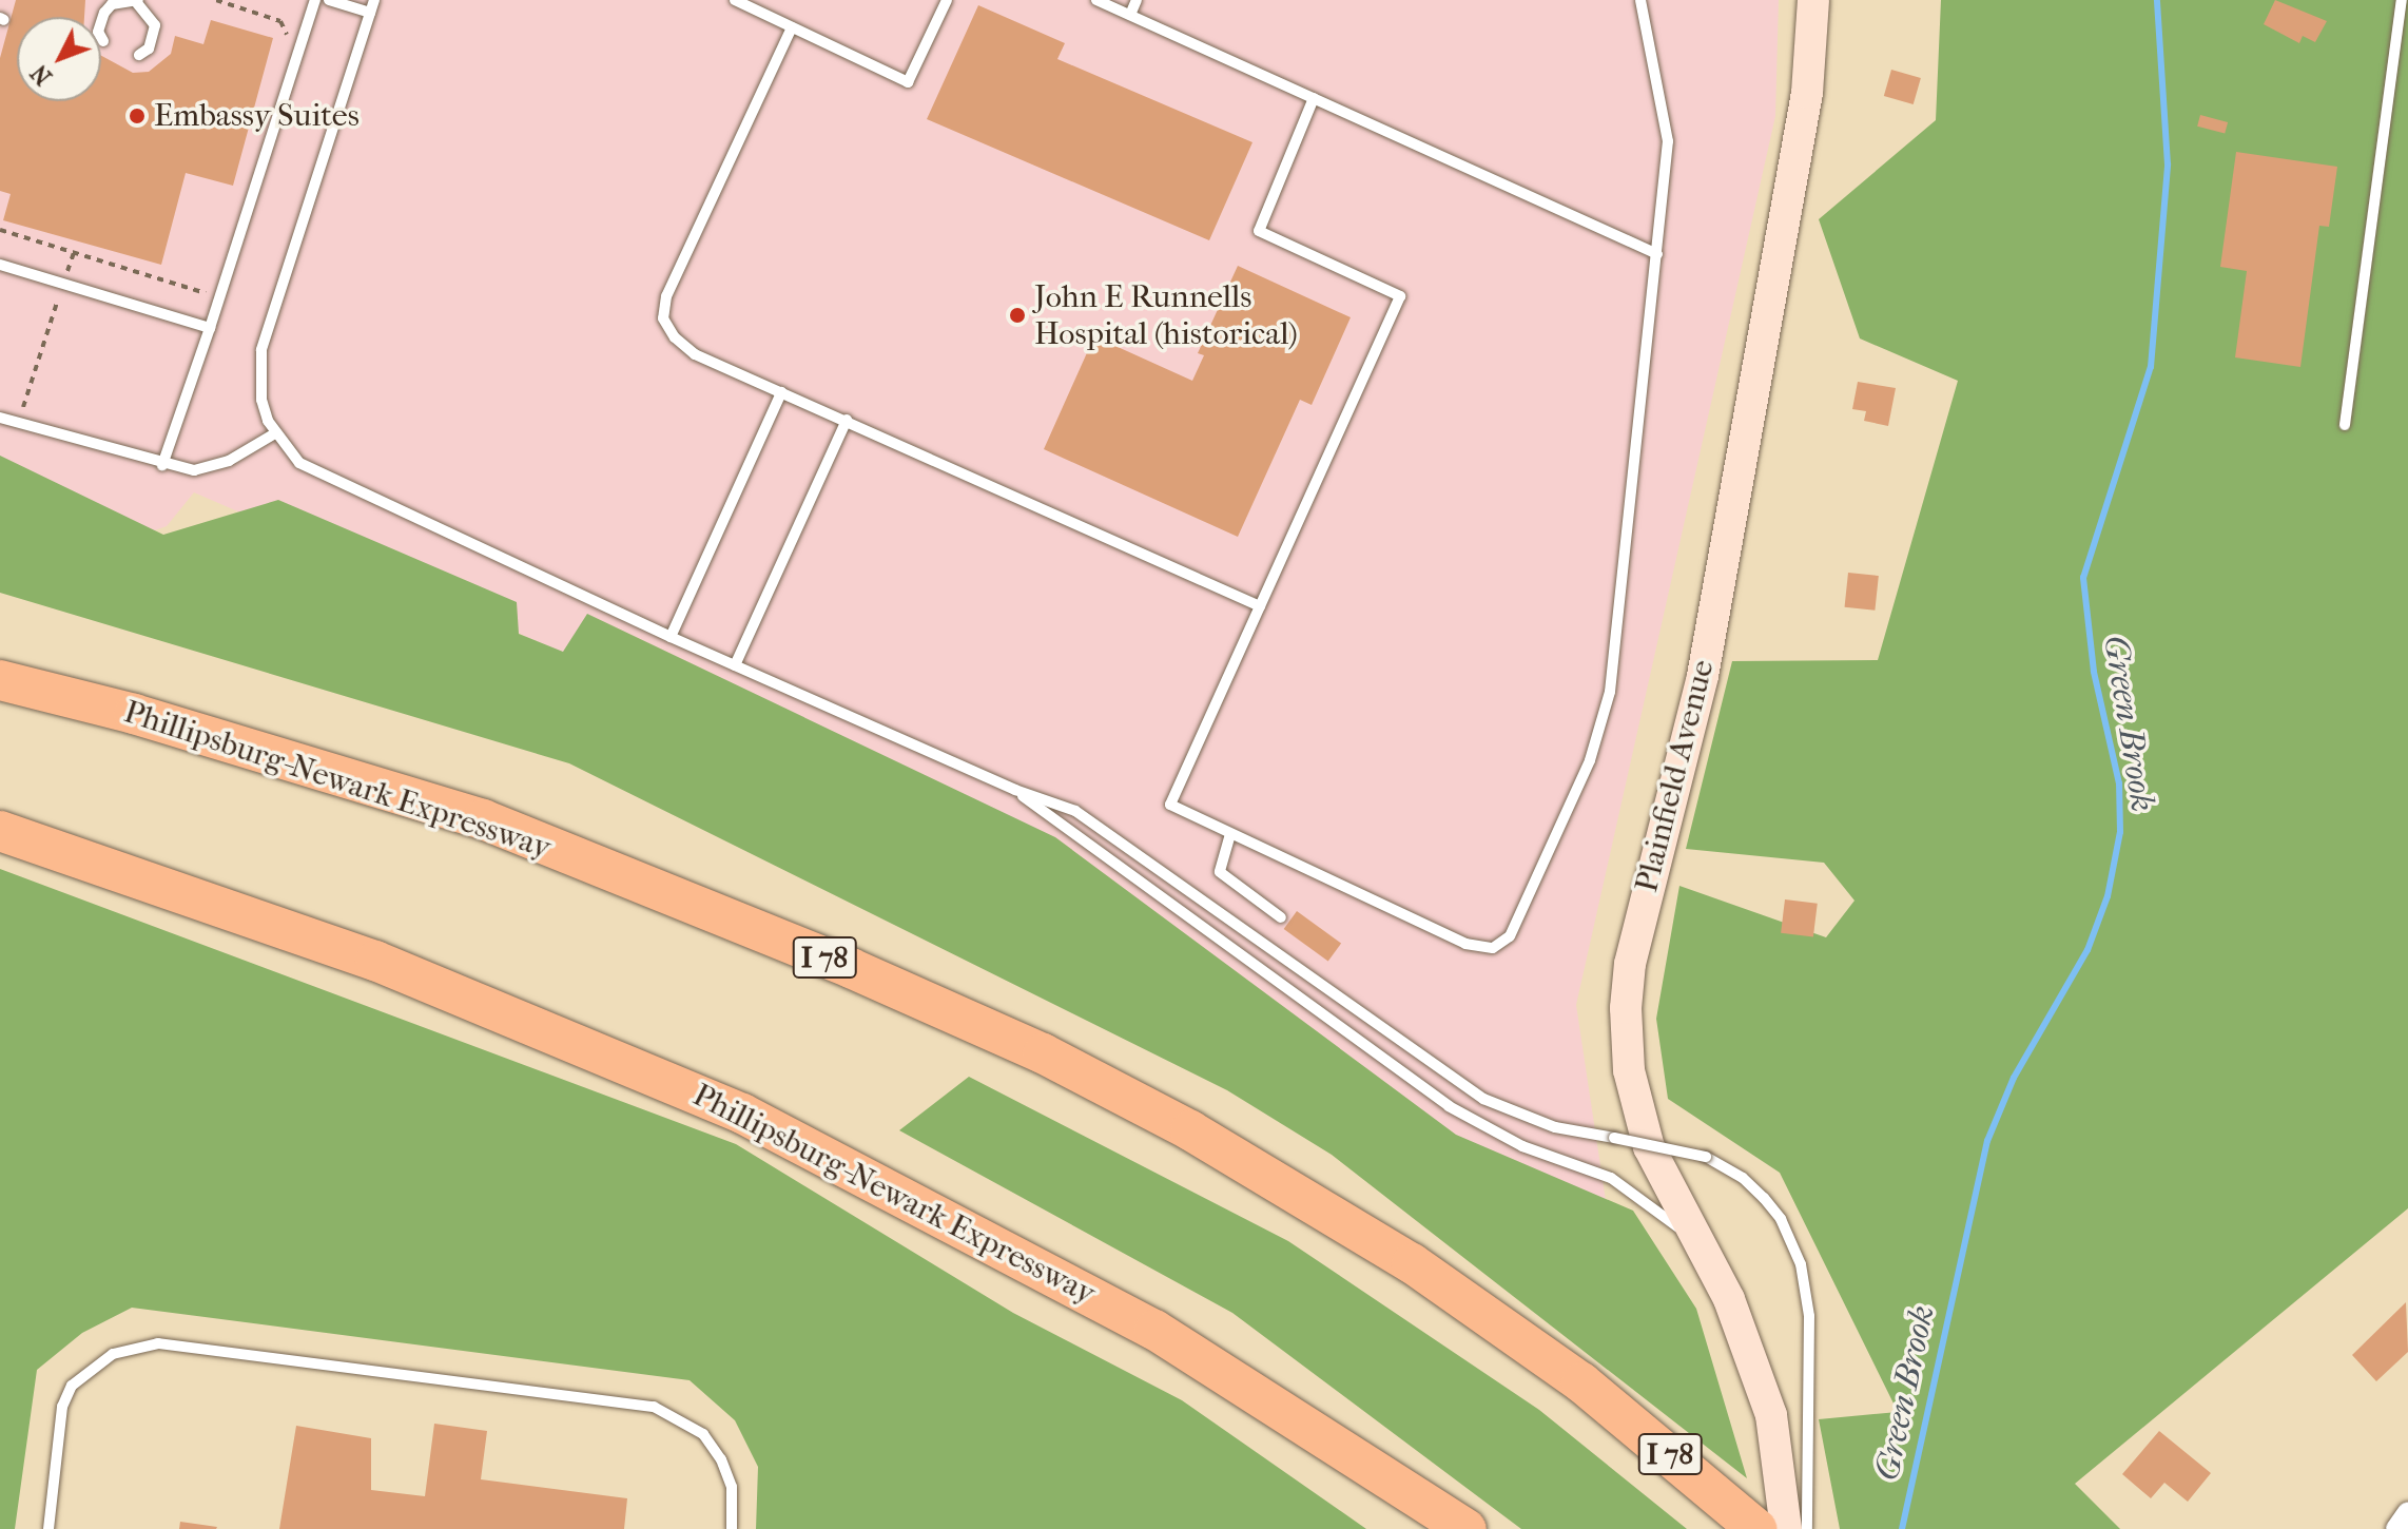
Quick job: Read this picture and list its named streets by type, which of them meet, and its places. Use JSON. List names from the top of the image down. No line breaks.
{"streets":{"highway":["Phillipsburg-Newark Expressway","I 78"],"main road":["Plainfield Avenue"]},"water":["Green Brook"],"places":["Embassy Suites","John E Runnells Hospital (historical)"],"north":"bottom left"}
